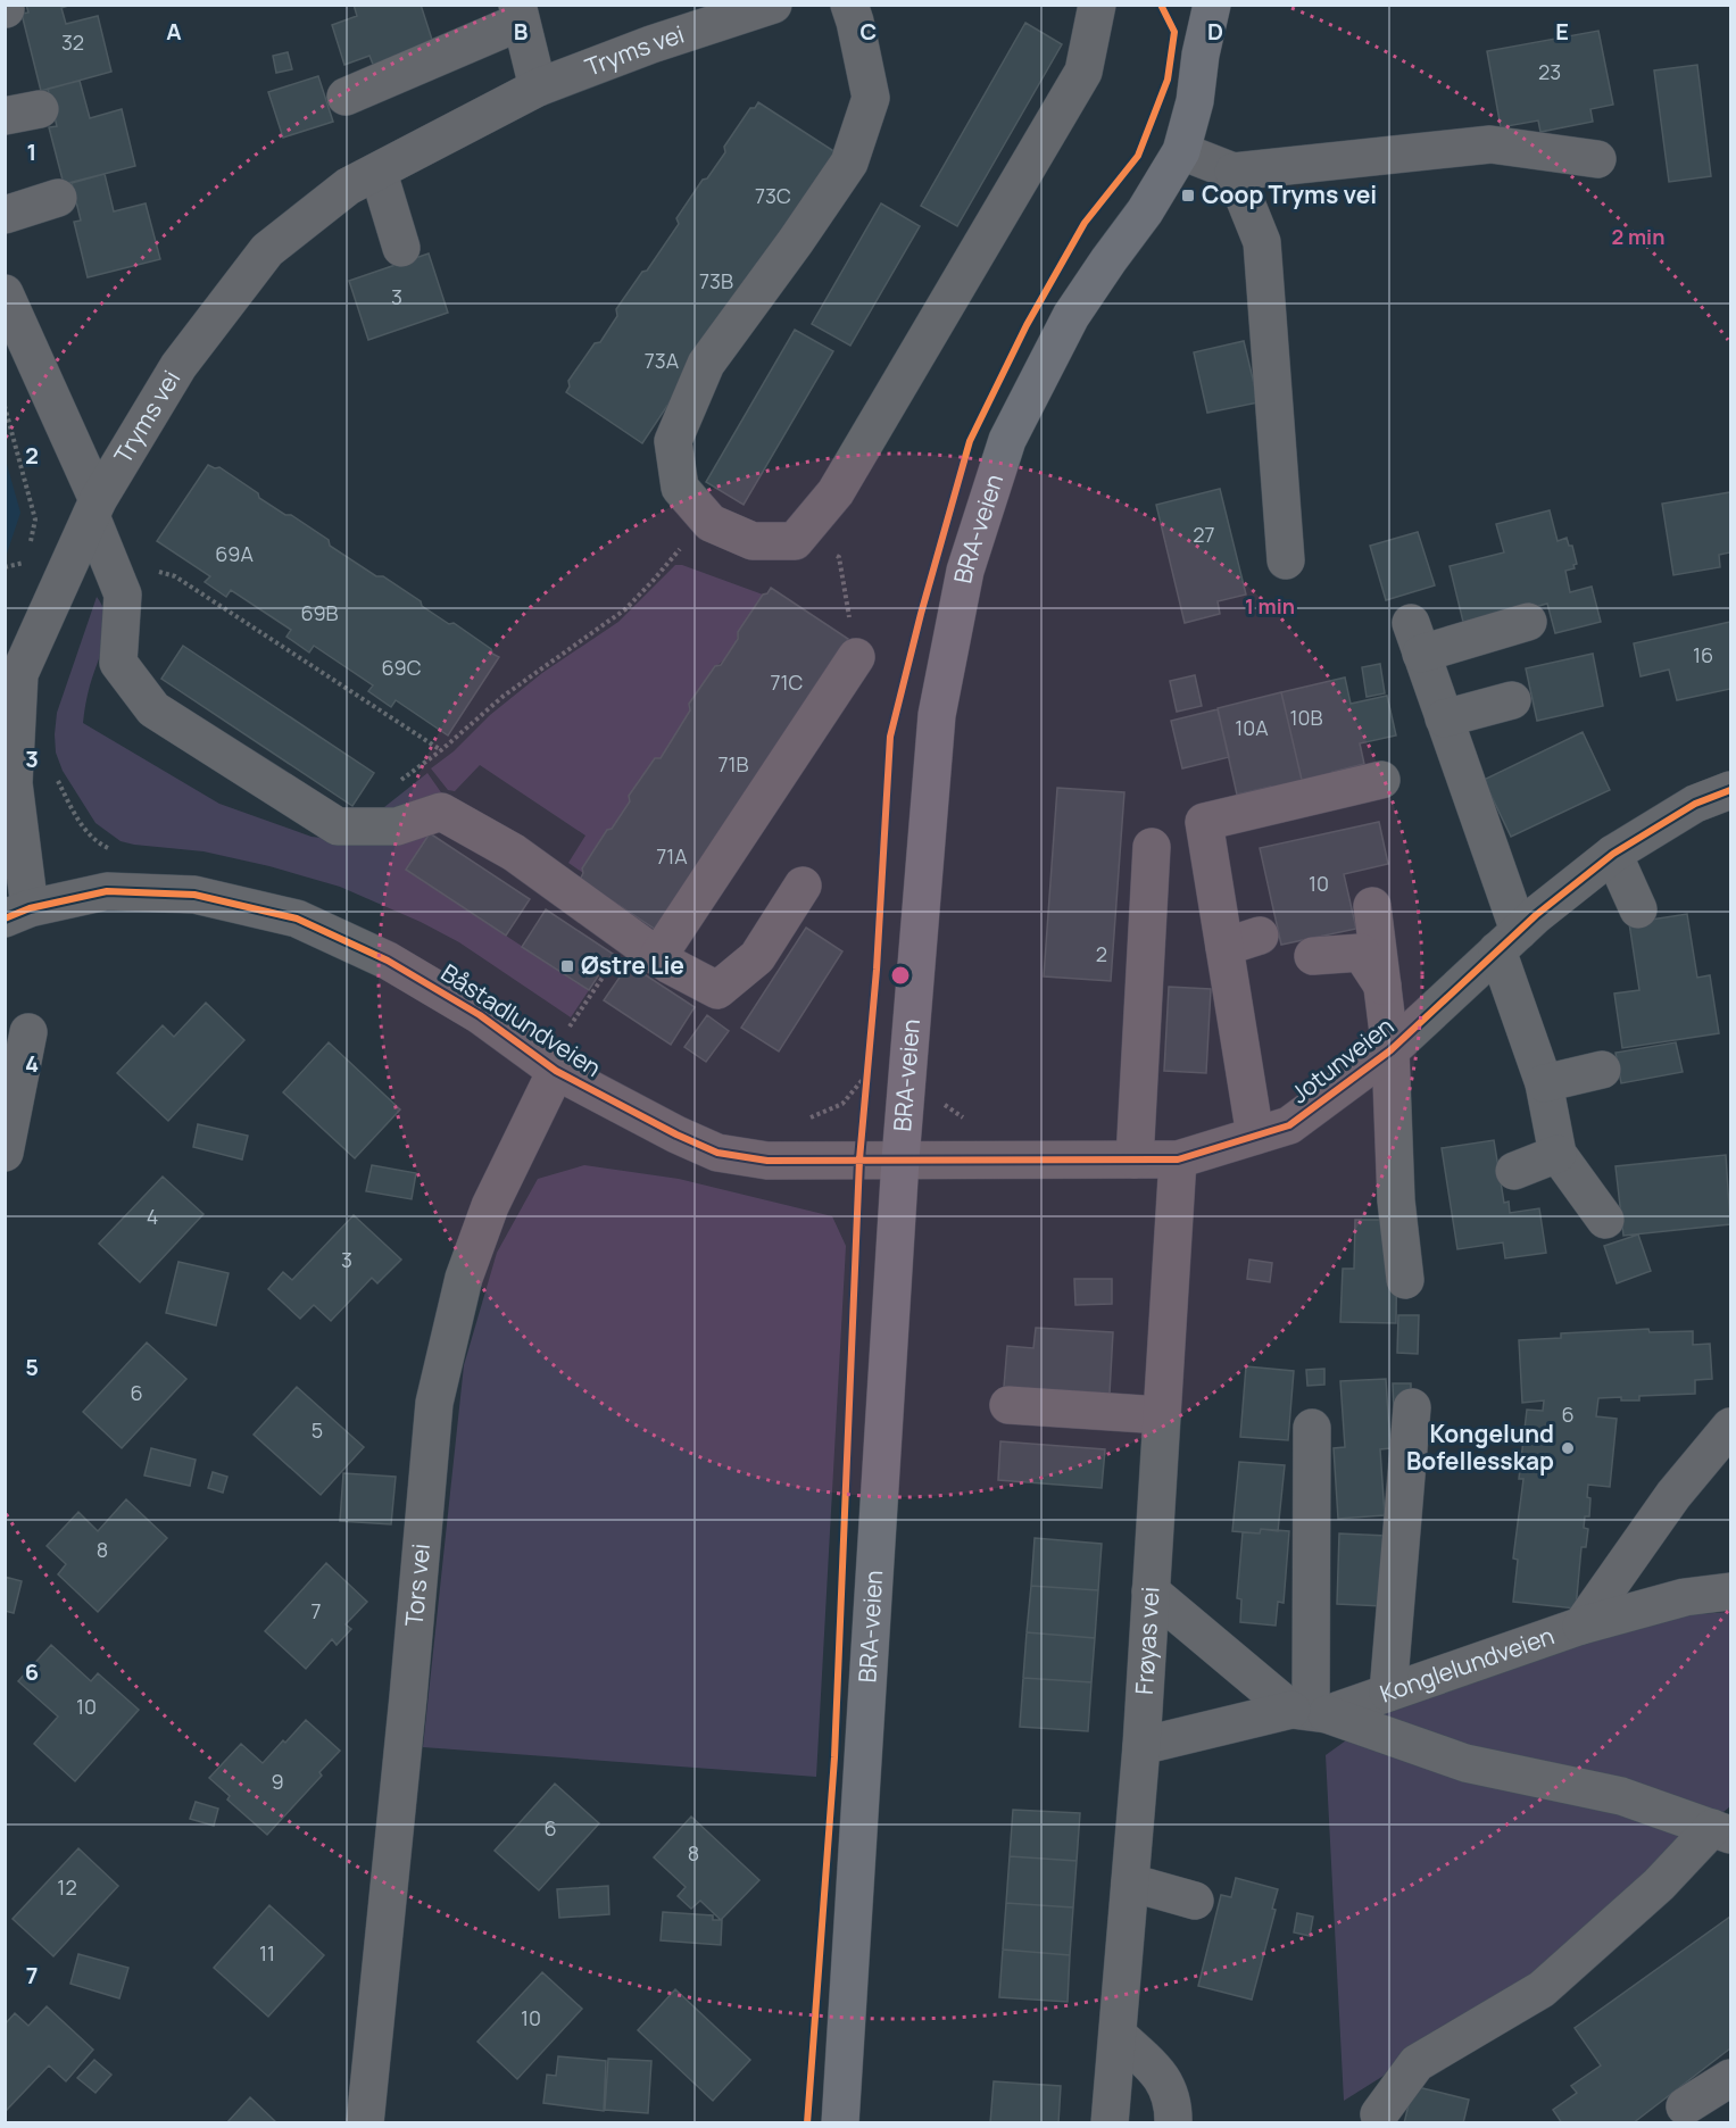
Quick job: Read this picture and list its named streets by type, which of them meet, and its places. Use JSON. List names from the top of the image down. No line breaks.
{"streets":{"main road":["BRA-veien"],"street":["Tryms vei","Båstadlundveien","Jotunveien","Tors vei","Frøyas vei","Konglelundveien"]},"crossings":[["Tryms vei","Båstadlundveien"],["BRA-veien","Båstadlundveien"],["BRA-veien","Jotunveien"],["Båstadlundveien","Jotunveien"],["Båstadlundveien","Tors vei"],["Jotunveien","Frøyas vei"],["Frøyas vei","Konglelundveien"]],"places":{"transit":["Coop Tryms vei","Østre Lie"],"other":["Kongelund Bofellesskap"]},"house_numbers":["32","23","73C","73B","3","73A","27","69A","69B","16","69C","71C","10B","10A","71B","71A","10","2","4","3","6","6","5","8","7","10","9","6","8","12","11","10"],"grid":{"columns":["A","B","C","D","E"],"rows":["1","2","3","4","5","6","7"]},"rings":["2 min","1 min"]}
